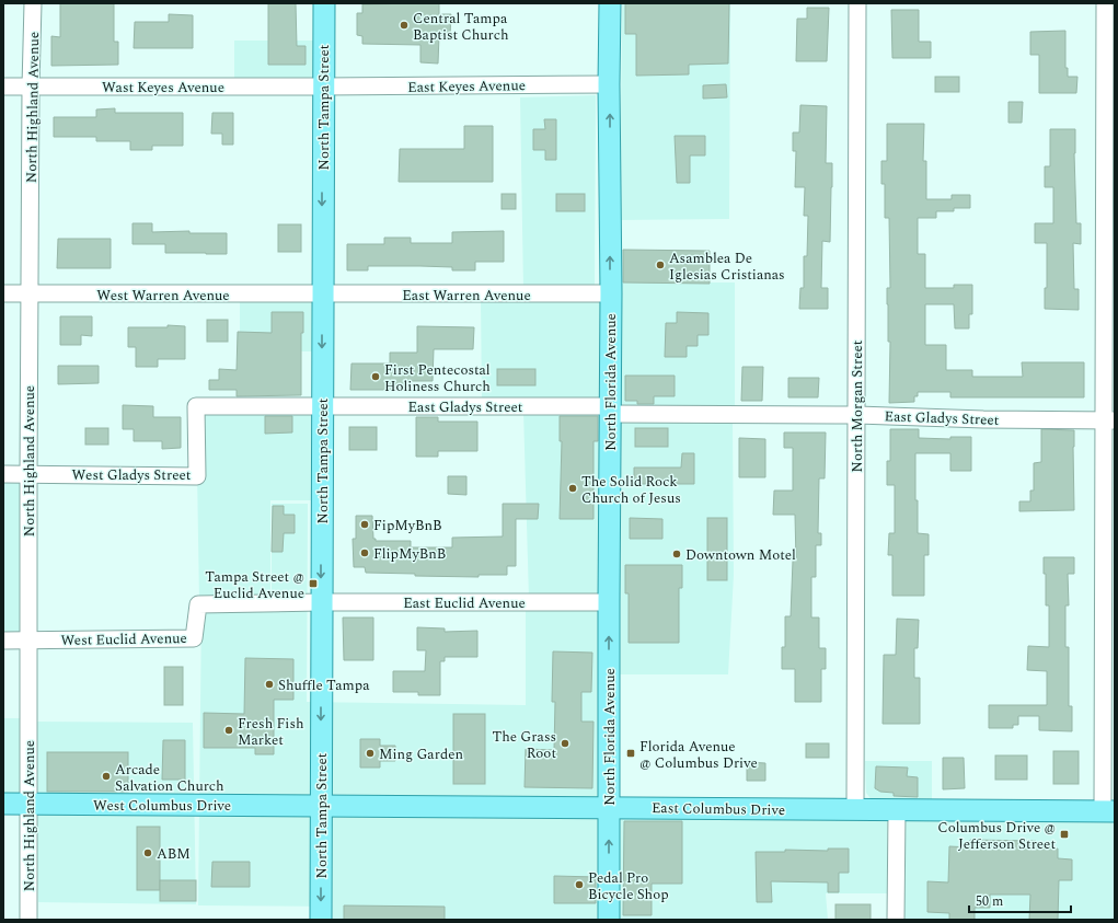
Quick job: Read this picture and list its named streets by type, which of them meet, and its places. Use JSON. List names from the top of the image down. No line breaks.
{"streets":{"main road":["North Tampa Street","North Florida Avenue","West Columbus Drive","East Columbus Drive"],"street":["East Keyes Avenue","Wast Keyes Avenue","North Highland Avenue","West Warren Avenue","East Warren Avenue","East Gladys Street","North Morgan Street","West Gladys Street","East Euclid Avenue","West Euclid Avenue"]},"crossings":[["East Keyes Avenue","Wast Keyes Avenue"],["East Keyes Avenue","North Tampa Street"],["East Keyes Avenue","North Florida Avenue"],["Wast Keyes Avenue","North Highland Avenue"],["Wast Keyes Avenue","North Tampa Street"],["North Highland Avenue","West Warren Avenue"],["North Highland Avenue","West Gladys Street"],["North Highland Avenue","West Euclid Avenue"],["North Highland Avenue","West Columbus Drive"],["North Tampa Street","West Warren Avenue"],["North Tampa Street","East Warren Avenue"],["North Tampa Street","East Gladys Street"],["North Tampa Street","West Gladys Street"],["North Tampa Street","East Euclid Avenue"],["North Tampa Street","West Euclid Avenue"],["North Tampa Street","West Columbus Drive"],["North Tampa Street","East Columbus Drive"],["West Warren Avenue","East Warren Avenue"],["East Warren Avenue","North Florida Avenue"],["North Florida Avenue","East Gladys Street"],["North Florida Avenue","East Euclid Avenue"],["North Florida Avenue","East Columbus Drive"],["East Gladys Street","North Morgan Street"],["East Gladys Street","West Gladys Street"],["North Morgan Street","East Columbus Drive"],["East Euclid Avenue","West Euclid Avenue"],["West Columbus Drive","East Columbus Drive"]],"one_way":["North Tampa Street","North Florida Avenue"],"places":{"other":["Central Tampa Baptist Church","Asamblea De Iglesias Cristianas","First Pentecostal Holiness Church","The Solid Rock Church of Jesus","FipMyBnB","FlipMyBnB","Downtown Motel","Shuffle Tampa","Fresh Fish Market","The Grass Root","Ming Garden","Arcade Salvation Church","ABM","Pedal Pro Bicycle Shop"],"transit":["Tampa Street @ Euclid Avenue","Florida Avenue @ Columbus Drive","Columbus Drive @ Jefferson Street"]},"scale_bar":"50 m"}
